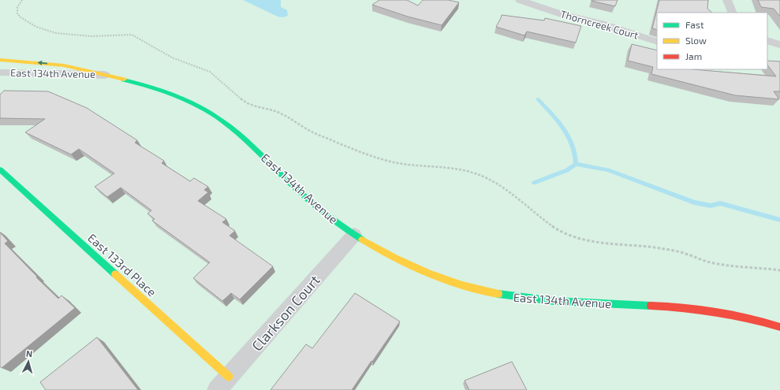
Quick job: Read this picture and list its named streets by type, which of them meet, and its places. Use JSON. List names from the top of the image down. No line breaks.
{"streets":{"street":["Thorncreek Court","East 134th Avenue","East 133rd Place","Clarkson Court"]},"crossings":[["East 134th Avenue","Clarkson Court"],["East 133rd Place","Clarkson Court"]],"legend":["Fast","Slow","Jam"],"north":"top"}
